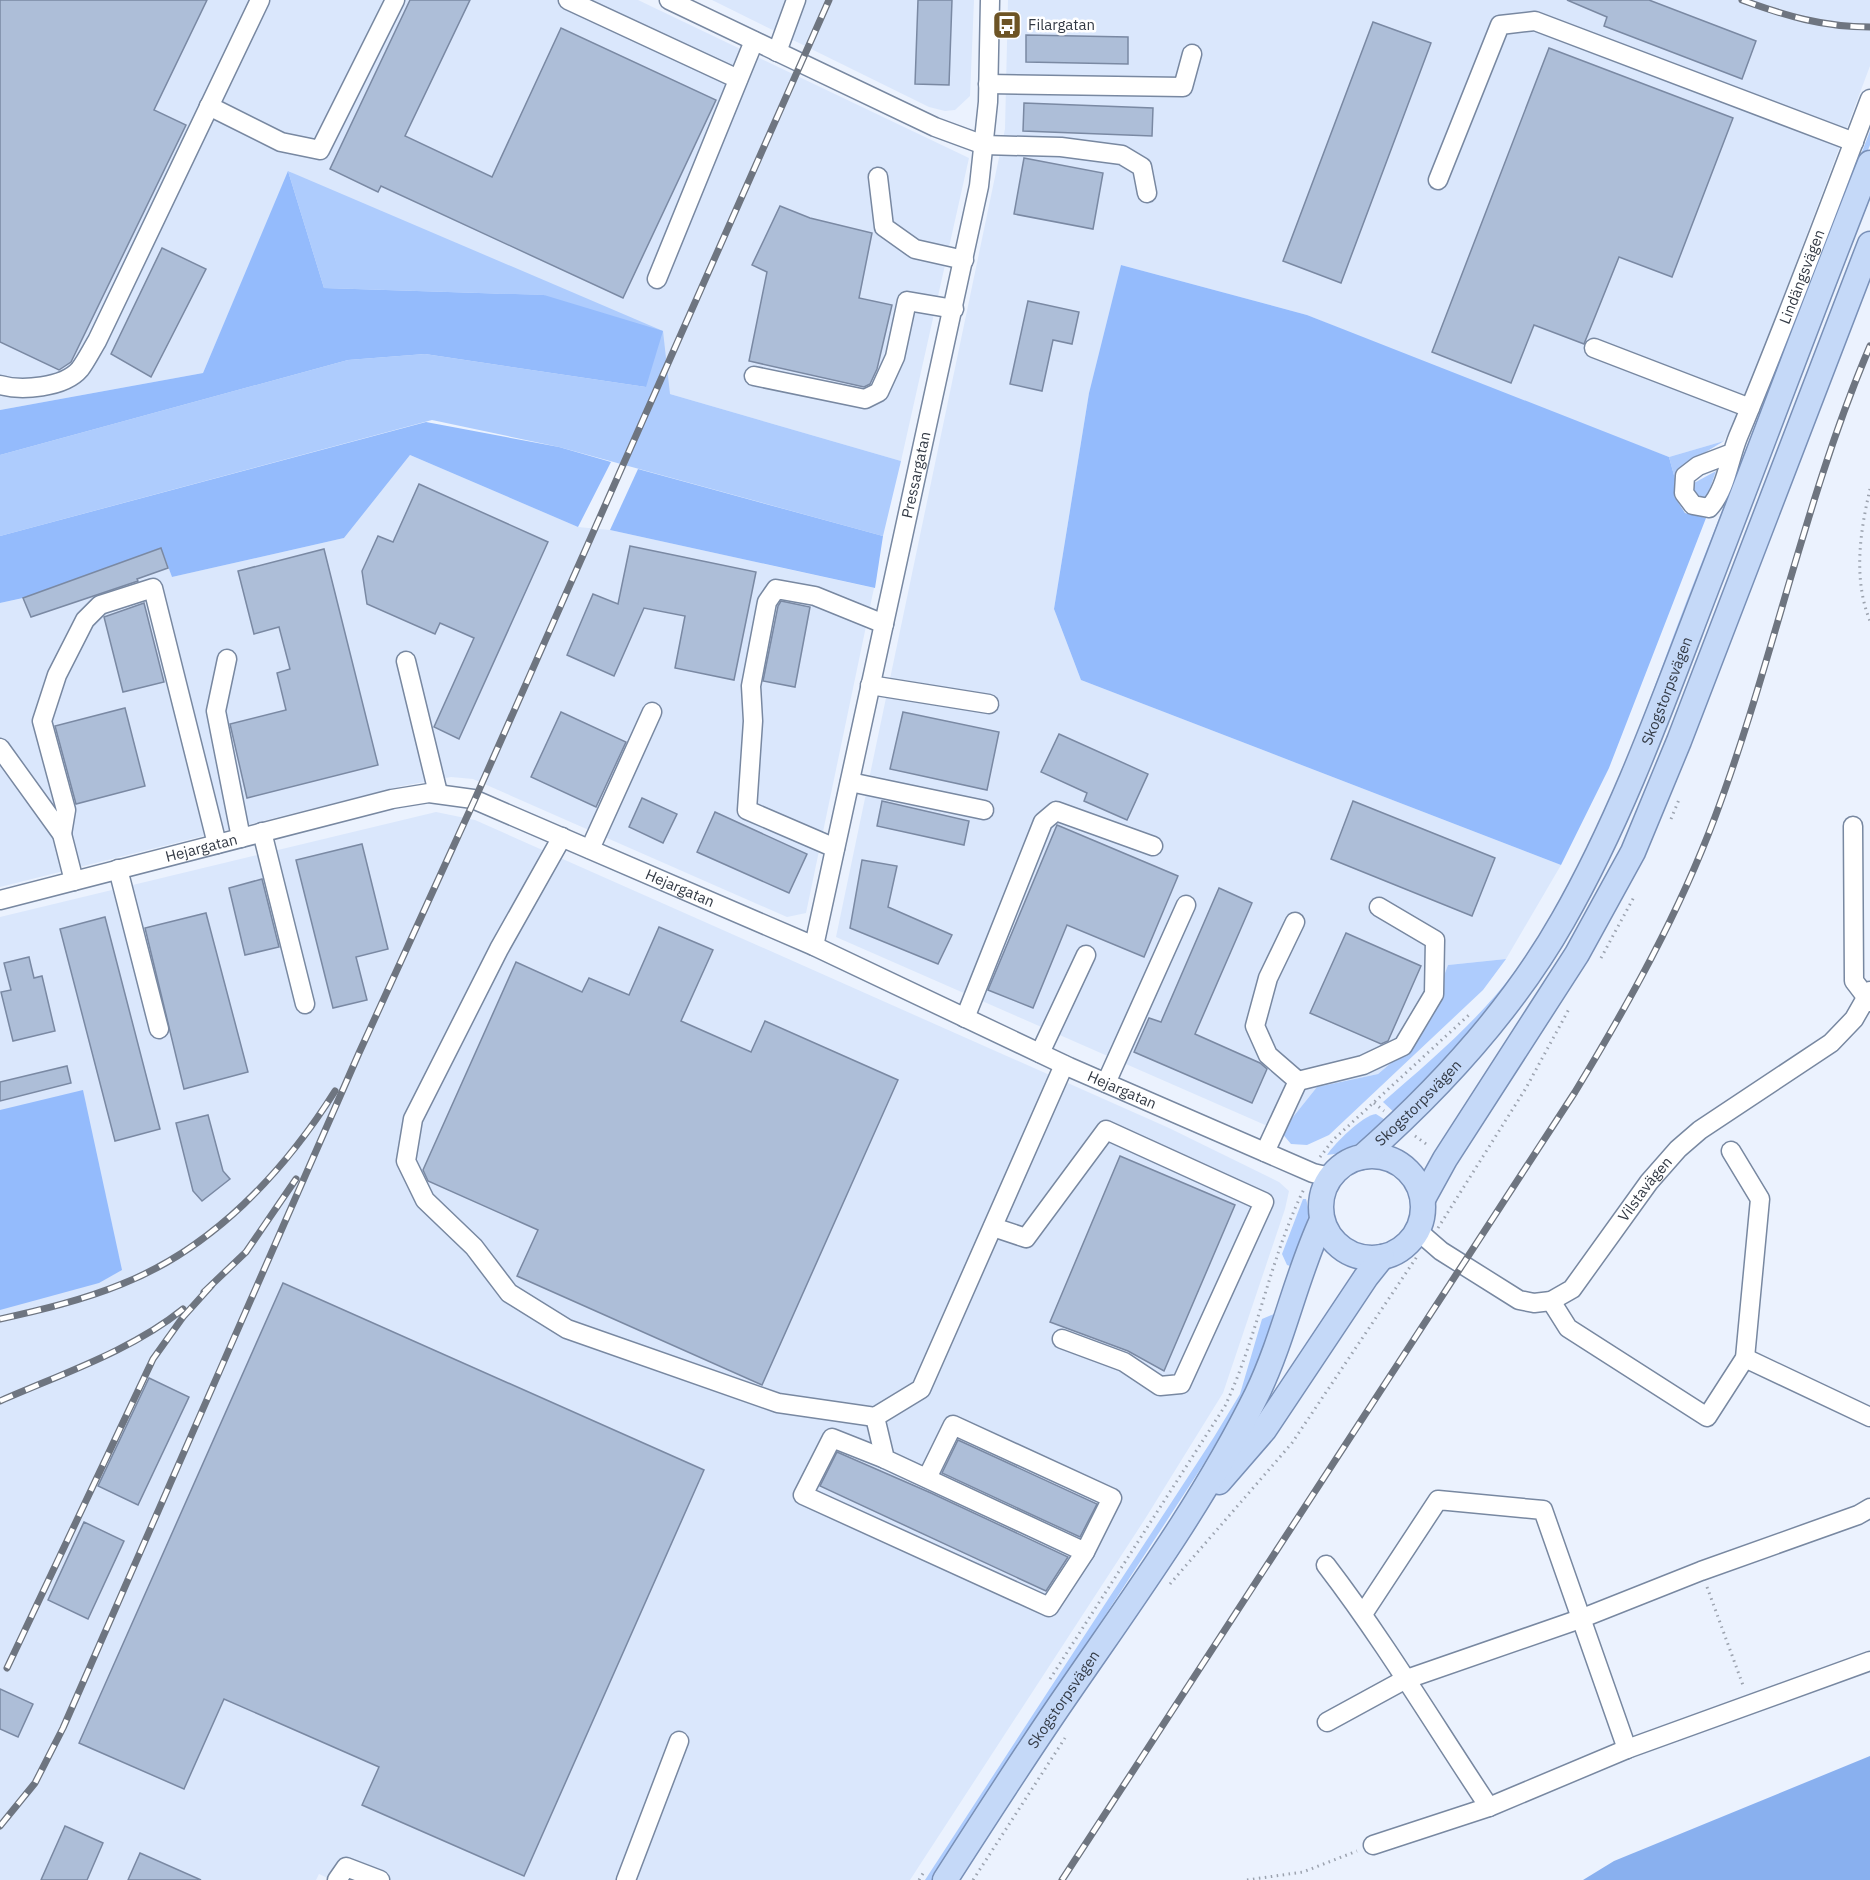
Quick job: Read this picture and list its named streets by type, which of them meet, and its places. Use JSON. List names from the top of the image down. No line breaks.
{"streets":{"main road":["Skogstorpsvägen"],"street":["Lindängsvägen","Pressargatan","Hejargatan","Vilstavägen"]},"crossings":[["Pressargatan","Hejargatan"],["Skogstorpsvägen","Hejargatan"]],"places":{"bus stop":["Filargatan"]}}
